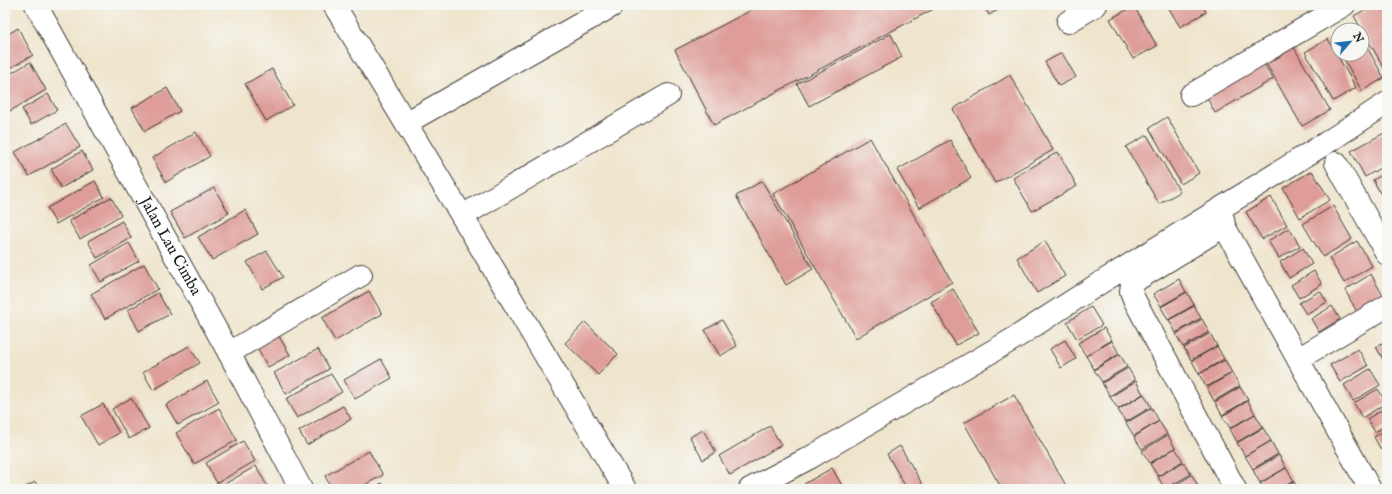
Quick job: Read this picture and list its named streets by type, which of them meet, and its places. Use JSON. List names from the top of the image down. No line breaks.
{"streets":{"street":["Jalan Lau Cimba"]},"north":"top right"}
